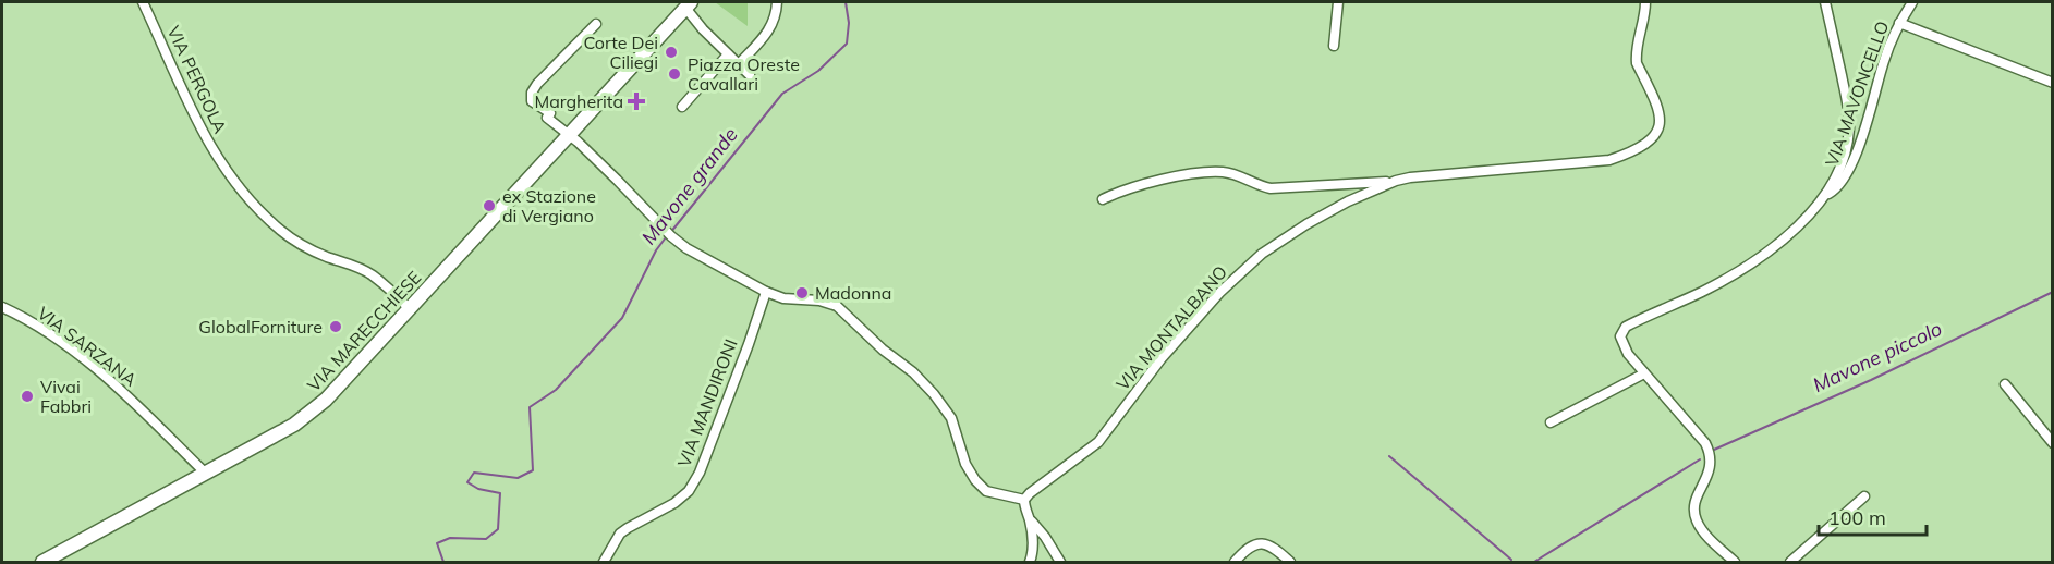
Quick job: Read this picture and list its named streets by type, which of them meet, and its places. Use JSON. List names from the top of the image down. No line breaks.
{"streets":{"main road":["VIA MARECCHIESE"],"street":["VIA PERGOLA","VIA MAVONCELLO","VIA MONTALBANO","VIA SARZANA","VIA MANDIRONI"]},"crossings":[["VIA PERGOLA","VIA MARECCHIESE"],["VIA MARECCHIESE","VIA SARZANA"]],"water":["Mavone grande","Mavone piccolo"],"places":{"other":["Corte Dei Ciliegi","Piazza Oreste Cavallari","ex Stazione di Vergiano","Madonna","GlobalForniture","Vivai Fabbri"],"health":["Margherita"]},"scale_bar":"100 m"}
